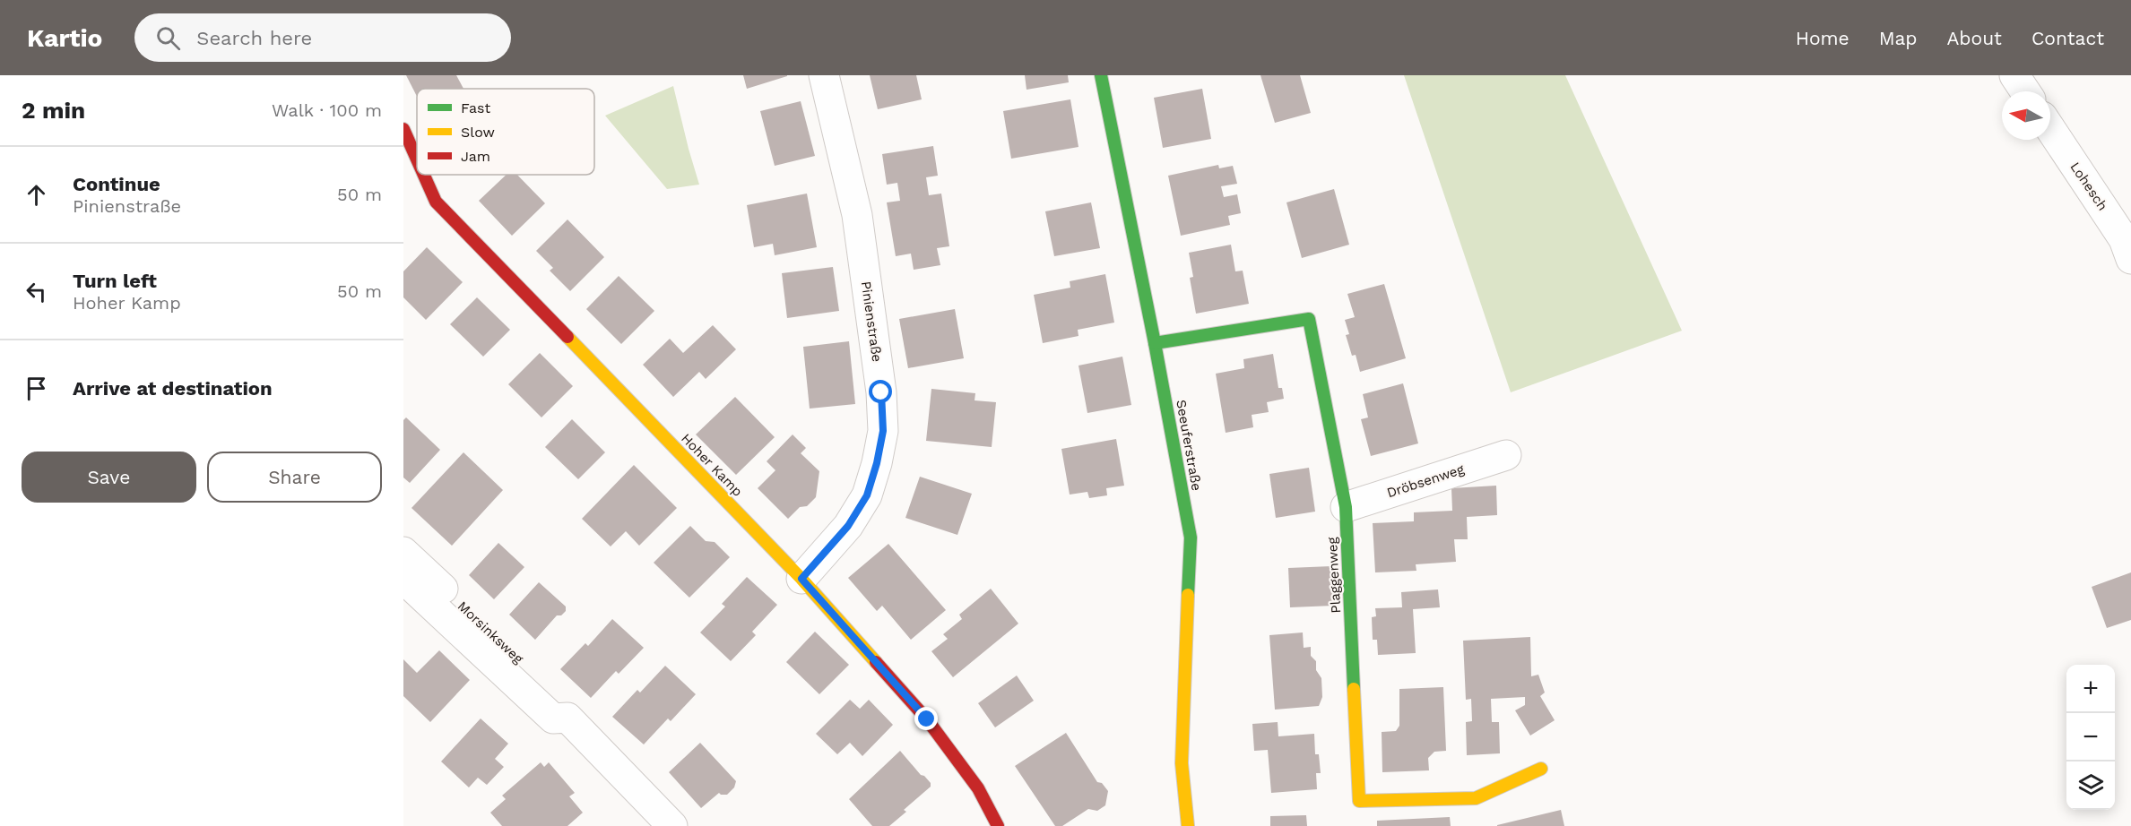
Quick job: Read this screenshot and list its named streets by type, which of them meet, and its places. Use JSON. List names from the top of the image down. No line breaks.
{"streets":{"street":["Lohesch","Pinienstraße","Seeuferstraße","Hoher Kamp","Dröbsenweg","Plaggenweg","Morsinksweg"]},"crossings":[["Pinienstraße","Hoher Kamp"],["Seeuferstraße","Plaggenweg"],["Dröbsenweg","Plaggenweg"]],"legend":["Fast","Slow","Jam"],"north":"left","page":{"header":"Kartio","search":"Search here","nav":["Home","Map","About","Contact"],"heading":["2 min","Walk · 100 m"],"list":[["Continue","Pinienstraße","50 m"],["Turn left","Hoher Kamp","50 m"],"Arrive at destination"],"buttons":["Save","Share"],"map_buttons":["+","−"]}}
